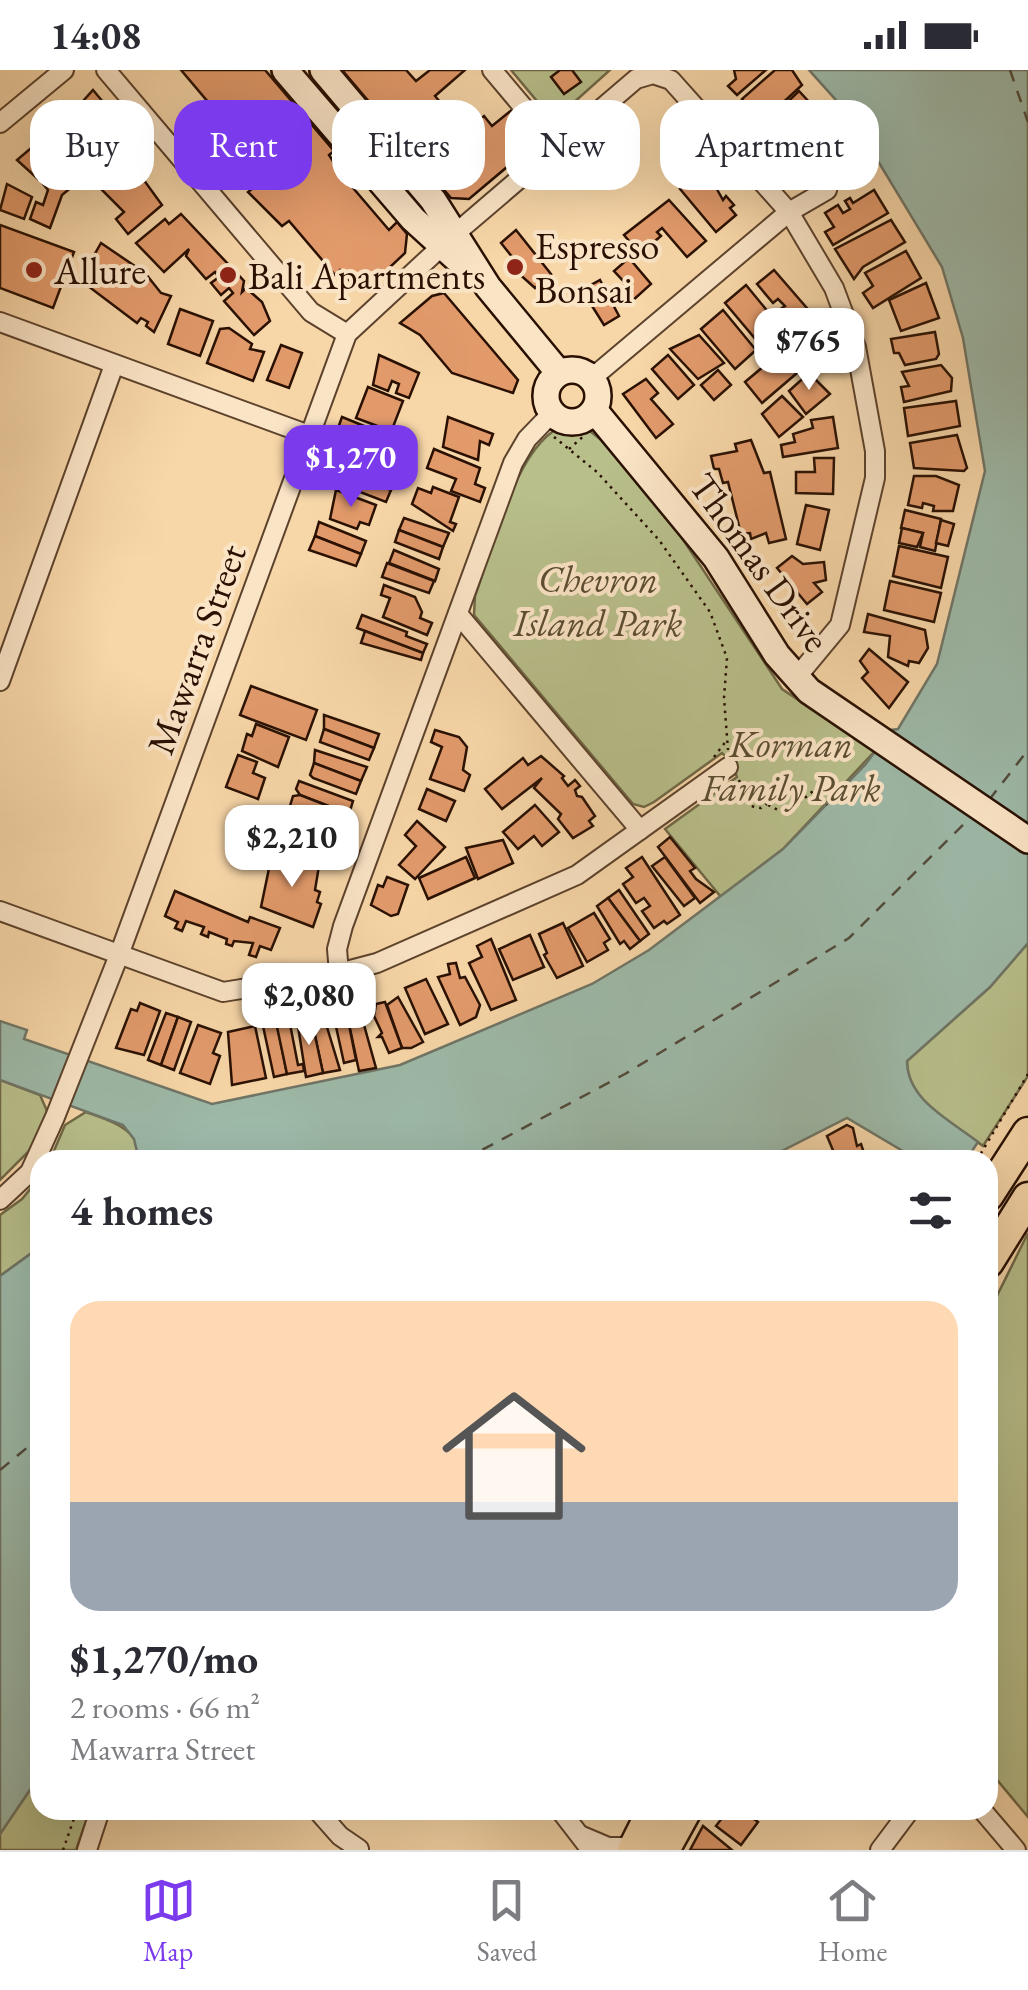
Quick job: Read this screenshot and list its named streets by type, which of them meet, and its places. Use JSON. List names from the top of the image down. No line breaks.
{"streets":{"main road":["Thomas Drive"],"street":["Mawarra Street"]},"parks":["Chevron Island Park","Korman Family Park"],"places":["Espresso Bonsai","Allure","Bali Apartments"],"page":{"status":"14:08","chip":["Buy","Rent","Filters","New","Apartment"],"price":["$765","$1,270","$2,210","$2,080"],"heading":"4 homes","list":[{"name":"$1,270/mo","note":"2 rooms · 66 m² · Mawarra Street"}],"tabs":["Map","Saved","Home"]}}
